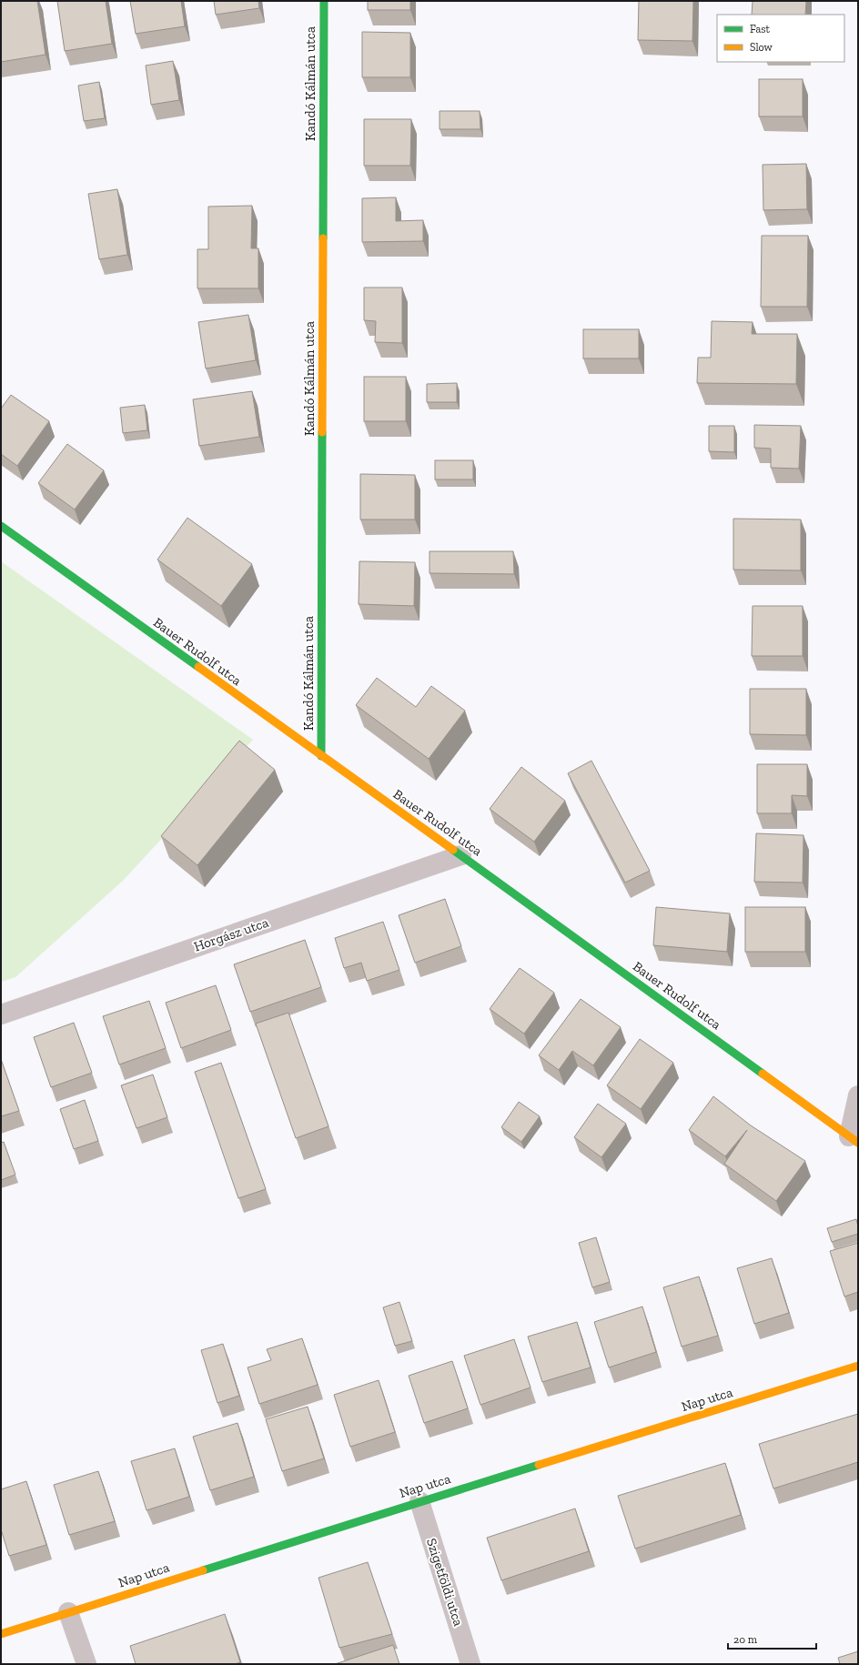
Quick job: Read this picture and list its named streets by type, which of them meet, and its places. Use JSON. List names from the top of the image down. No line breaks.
{"streets":{"street":["Kandó Kálmán utca","Bauer Rudolf utca","Horgász utca","Nap utca","Szigetföldi utca"]},"crossings":[["Kandó Kálmán utca","Bauer Rudolf utca"],["Bauer Rudolf utca","Horgász utca"],["Nap utca","Szigetföldi utca"]],"legend":["Fast","Slow"],"scale_bar":"20 m"}
